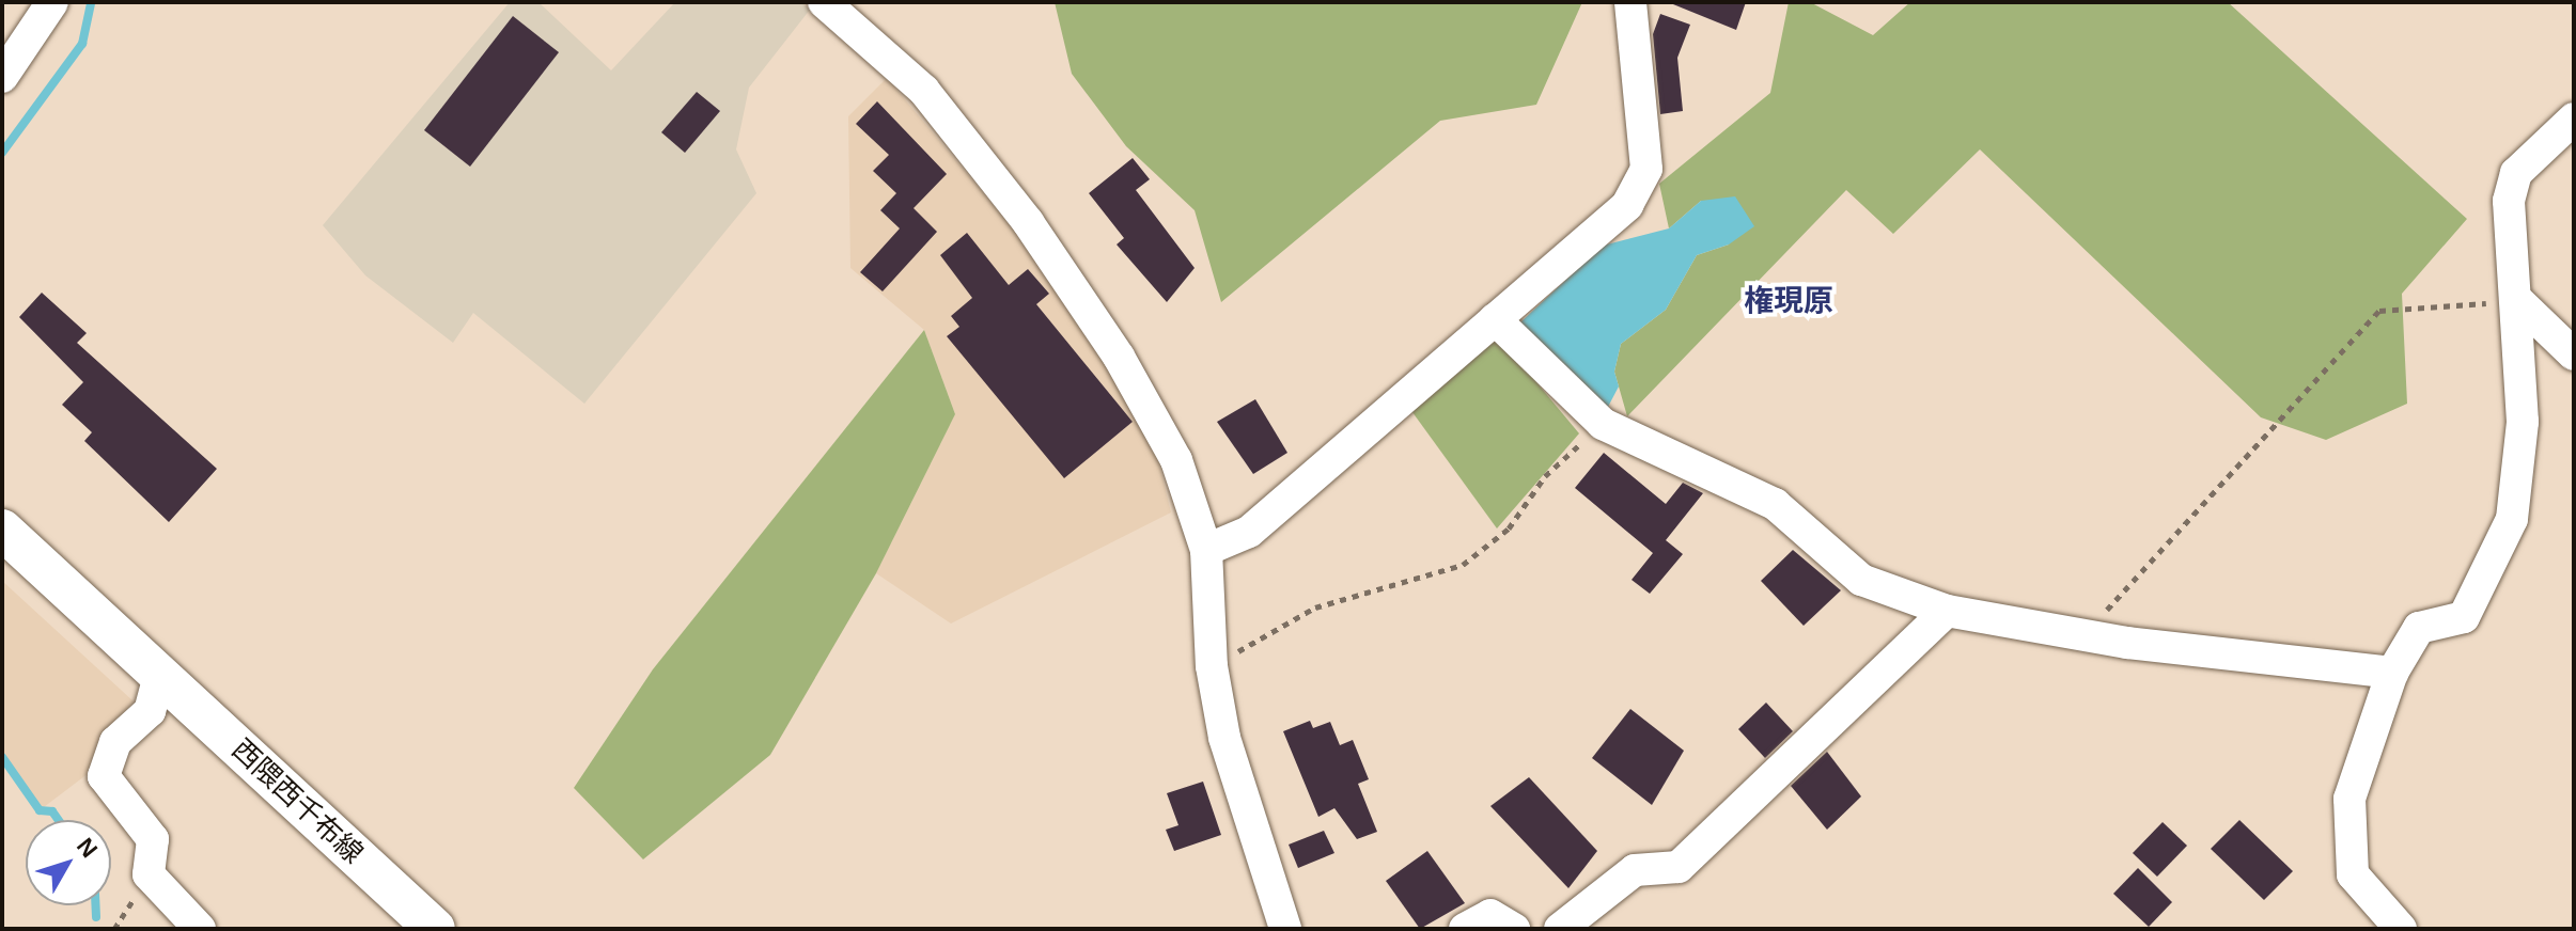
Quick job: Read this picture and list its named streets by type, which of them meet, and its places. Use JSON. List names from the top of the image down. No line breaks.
{"streets":{"street":["西隈西千布線"]},"districts":["権現原"],"north":"top right"}
